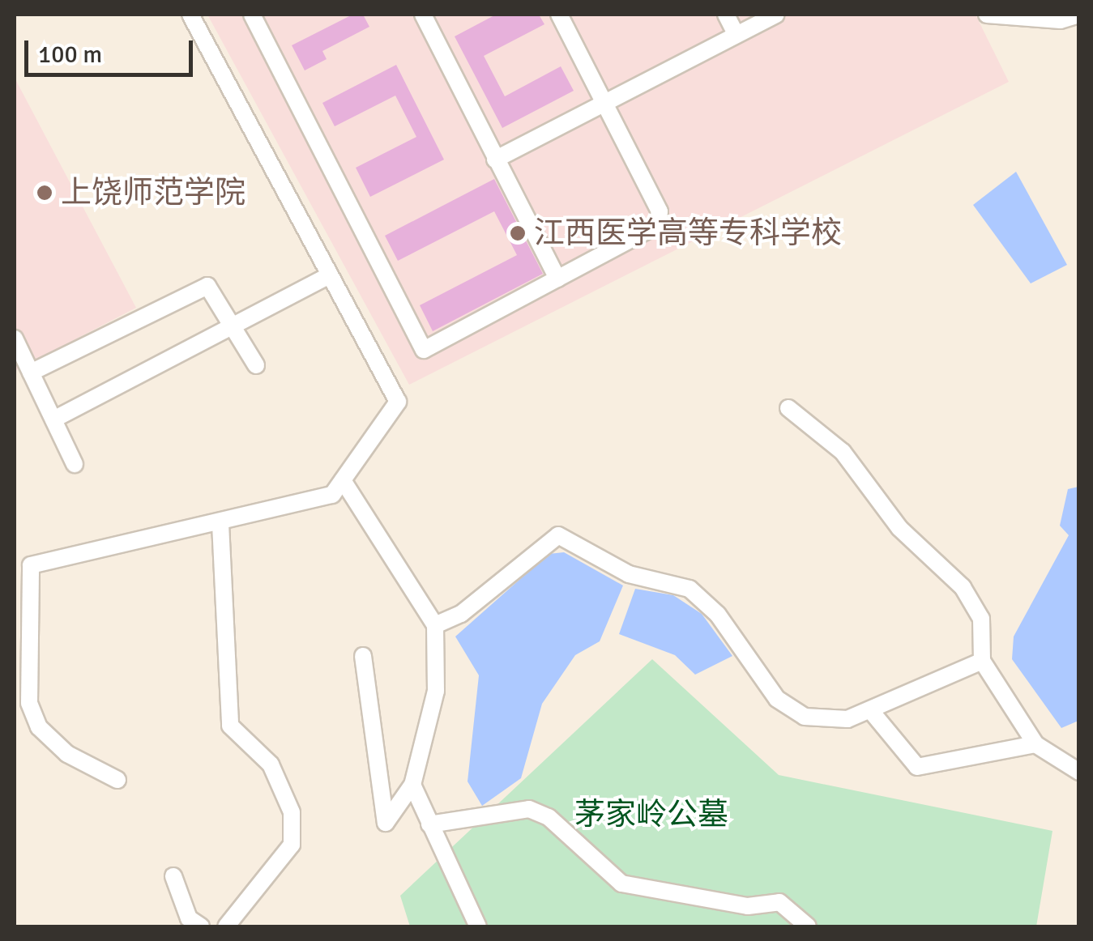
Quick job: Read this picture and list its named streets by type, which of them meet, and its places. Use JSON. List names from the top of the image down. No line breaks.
{"parks":["茅家岭公墓"],"places":["上饶师范学院","江西医学高等专科学校"],"scale_bar":"100 m"}
